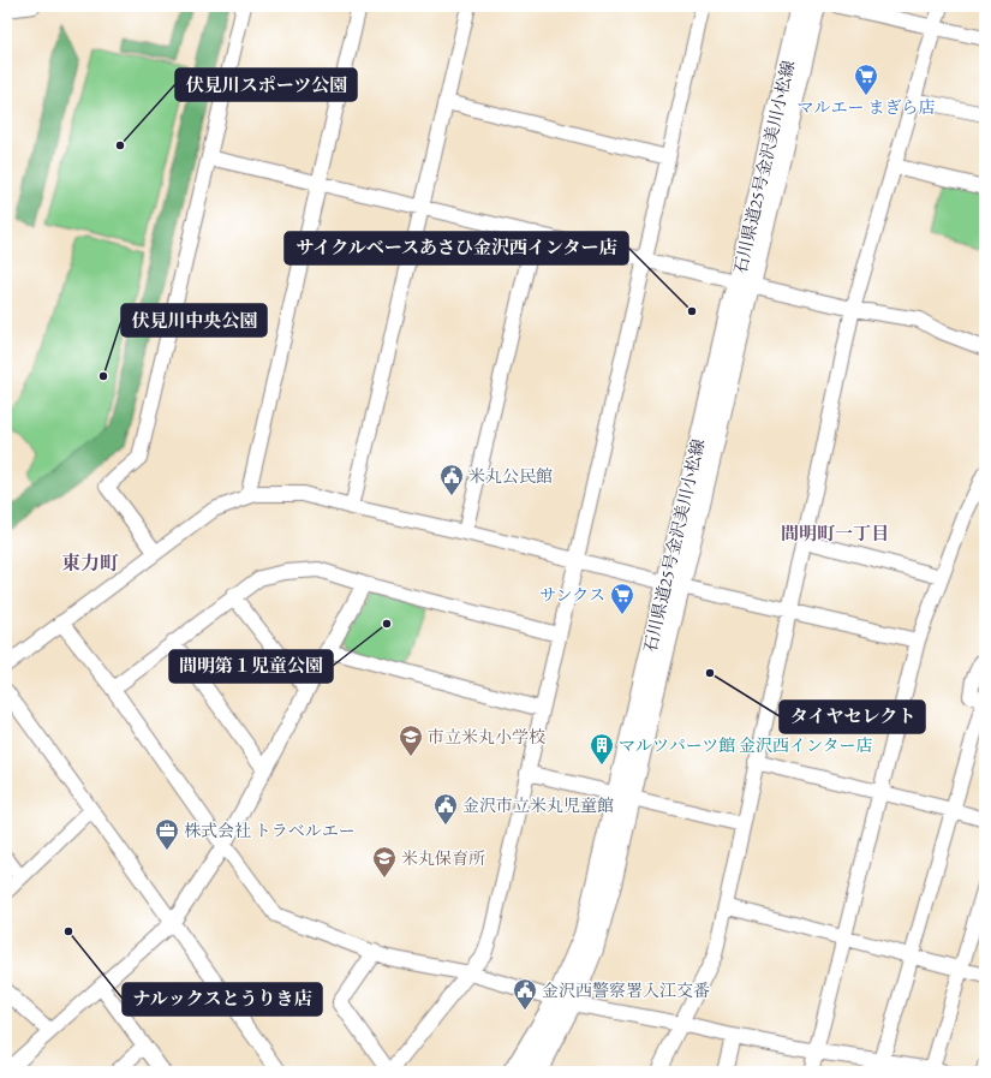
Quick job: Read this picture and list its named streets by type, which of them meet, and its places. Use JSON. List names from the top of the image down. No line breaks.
{"streets":{"main road":["石川県道25号金沢美川小松線"]},"districts":["間明町一丁目","東力町"],"places":{"supermarket":["マルエー まぎら店","サンクス"],"other":["伏見川スポーツ公園","サイクルベースあさひ金沢西インター店","伏見川中央公園","間明第１児童公園","タイヤセレクト","ナルックスとうりき店"],"public building":["米丸公民館","金沢市立米丸児童館","金沢西警察署入江交番"],"school or university":["市立米丸小学校","米丸保育所"],"building":["マルツパーツ館 金沢西インター店"],"office":["株式会社 トラベルエー"]}}
